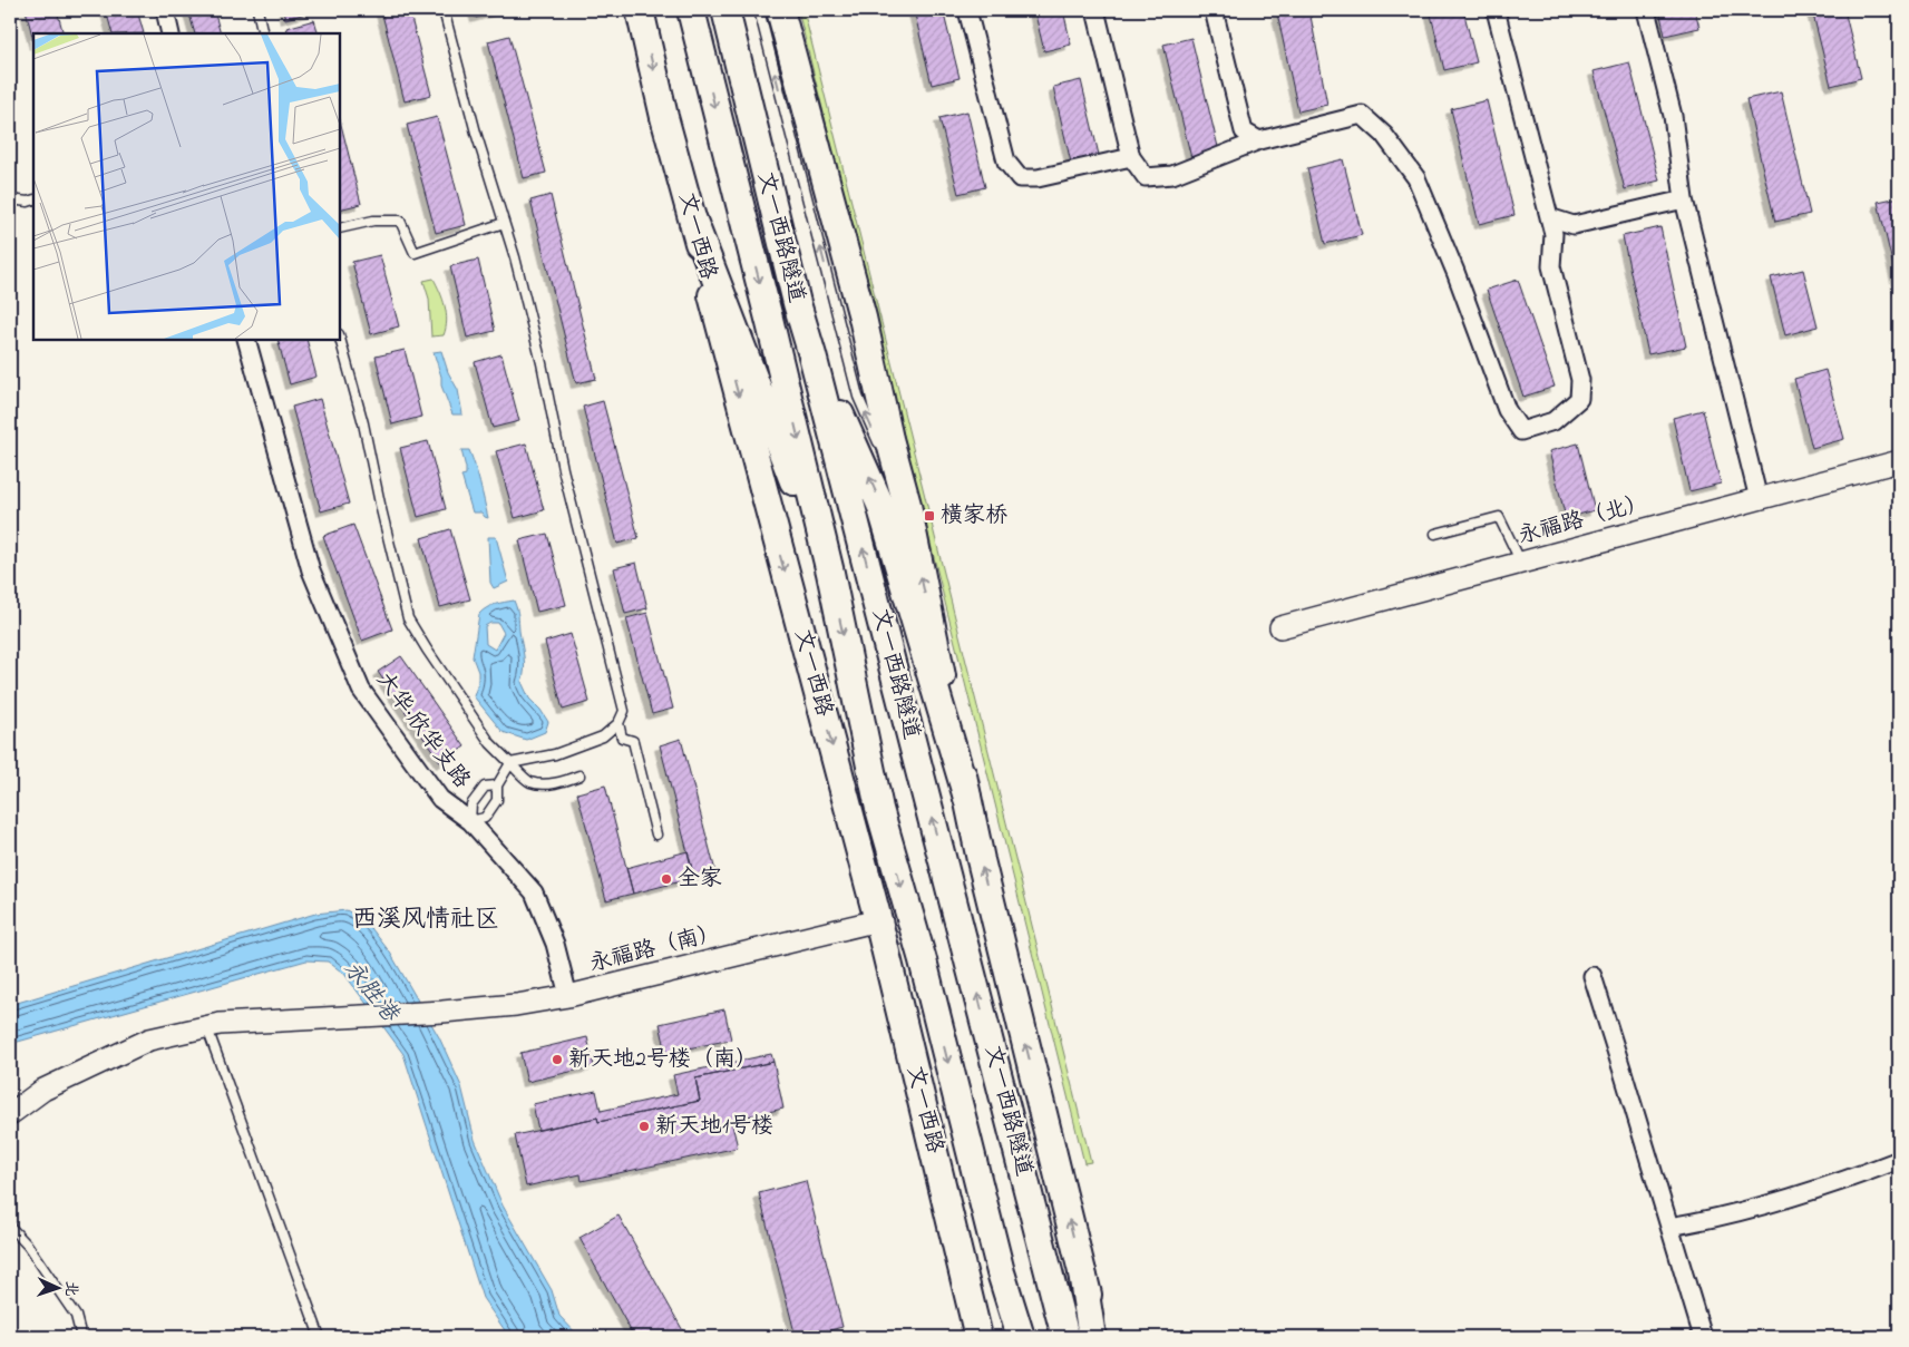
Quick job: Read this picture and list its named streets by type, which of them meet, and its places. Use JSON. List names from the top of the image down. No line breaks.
{"streets":{"main road":["文一西路","文一西路隧道"],"street":["永福路（北）","大华·欣华支路","永福路（南）"]},"crossings":[["文一西路","永福路（南）"],["大华·欣华支路","永福路（南）"]],"districts":["西溪风情社区"],"water":["永胜港"],"places":{"transit":["横家桥"],"other":["全家","新天地2号楼（南）","新天地1号楼"]},"north":"right"}
